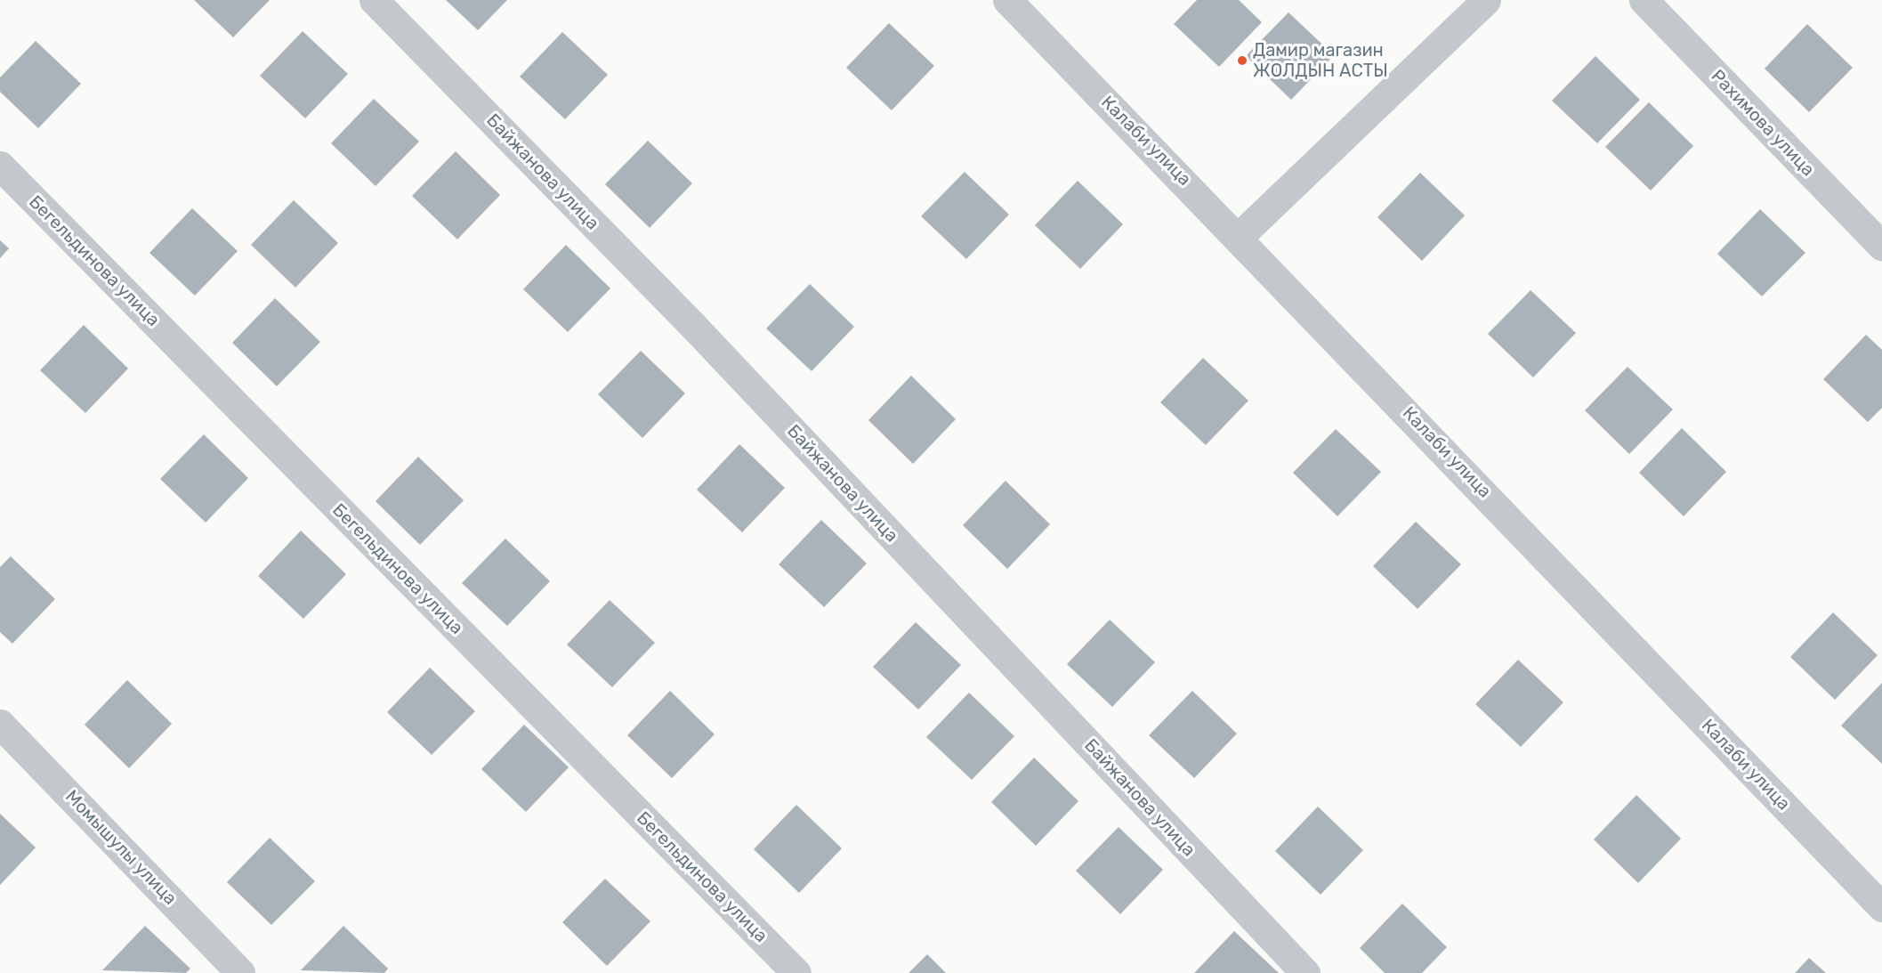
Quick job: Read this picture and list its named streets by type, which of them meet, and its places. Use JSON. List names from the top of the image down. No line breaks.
{"streets":{"street":["Рахимова улица","Калаби улица","Байжанова улица","Бегельдинова улица","Момышулы улица"]},"places":["Дамир магазин ЖОЛДЫН АСТЫ"]}
